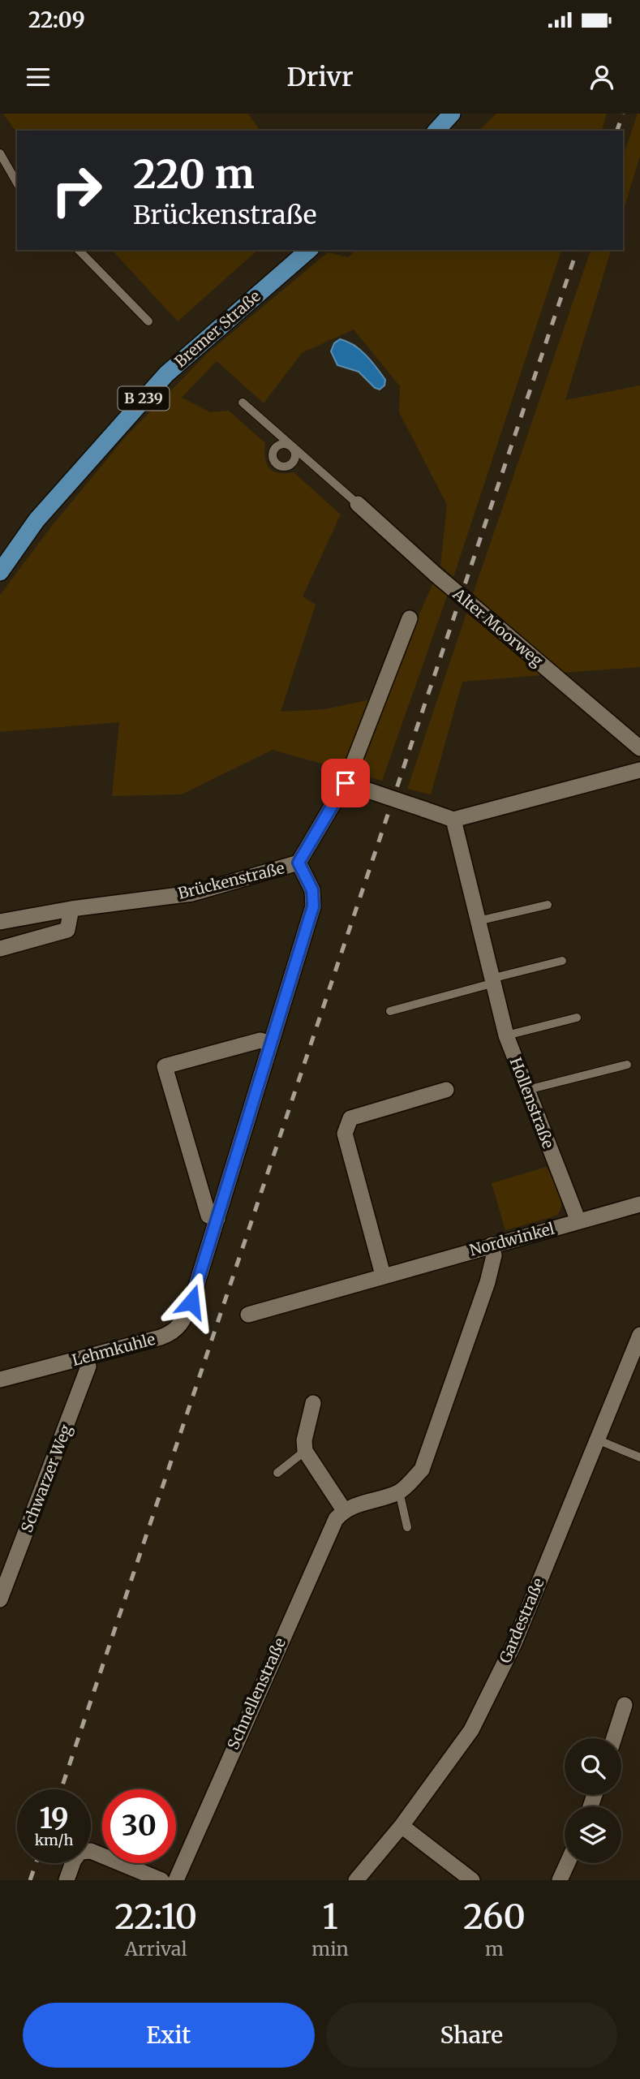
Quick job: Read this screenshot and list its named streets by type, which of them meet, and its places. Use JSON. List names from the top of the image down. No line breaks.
{"streets":{"main road":["Bremer Straße","B 239"],"street":["Alter Moorweg","Brückenstraße","Hollenstraße","Nordwinkel","Lehmkuhle","Schwarzer Weg","Gardestraße","Schnellenstraße"]},"crossings":[["Brückenstraße","Lehmkuhle"],["Hollenstraße","Nordwinkel"],["Lehmkuhle","Schwarzer Weg"]],"page":{"status":"22:09","header":"Drivr","turn":["220 m","Brückenstraße"],"speed":"19 km/h","limit":"30","eta":["22:10","Arrival","1","min","260","m"],"buttons":["Exit","Share"]}}
